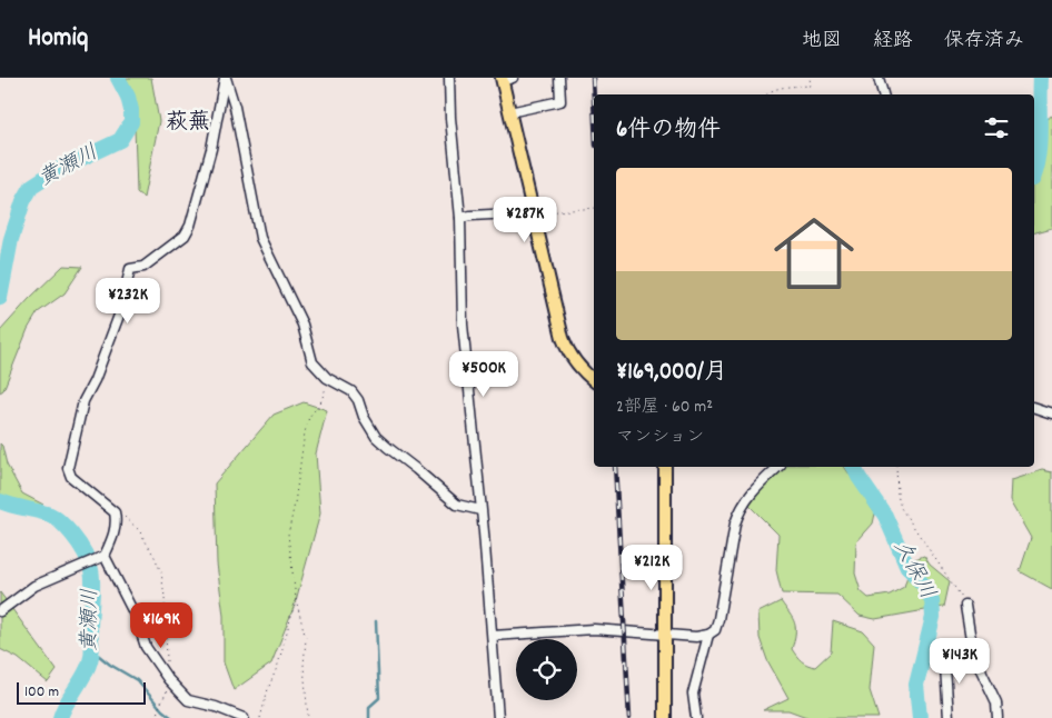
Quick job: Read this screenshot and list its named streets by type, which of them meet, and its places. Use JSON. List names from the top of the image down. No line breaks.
{"districts":["萩蕪"],"water":["黄瀬川","久保川"],"scale_bar":"100 m","page":{"header":"Homiq","nav":["地図","経路","保存済み"],"heading":"6件の物件","list":[{"name":"¥169,000/月","note":"2部屋 · 60 m² · マンション"}],"price":["¥287K","¥232K","¥500K","¥212K","¥169K","¥143K"],"scale":"100 m"}}
